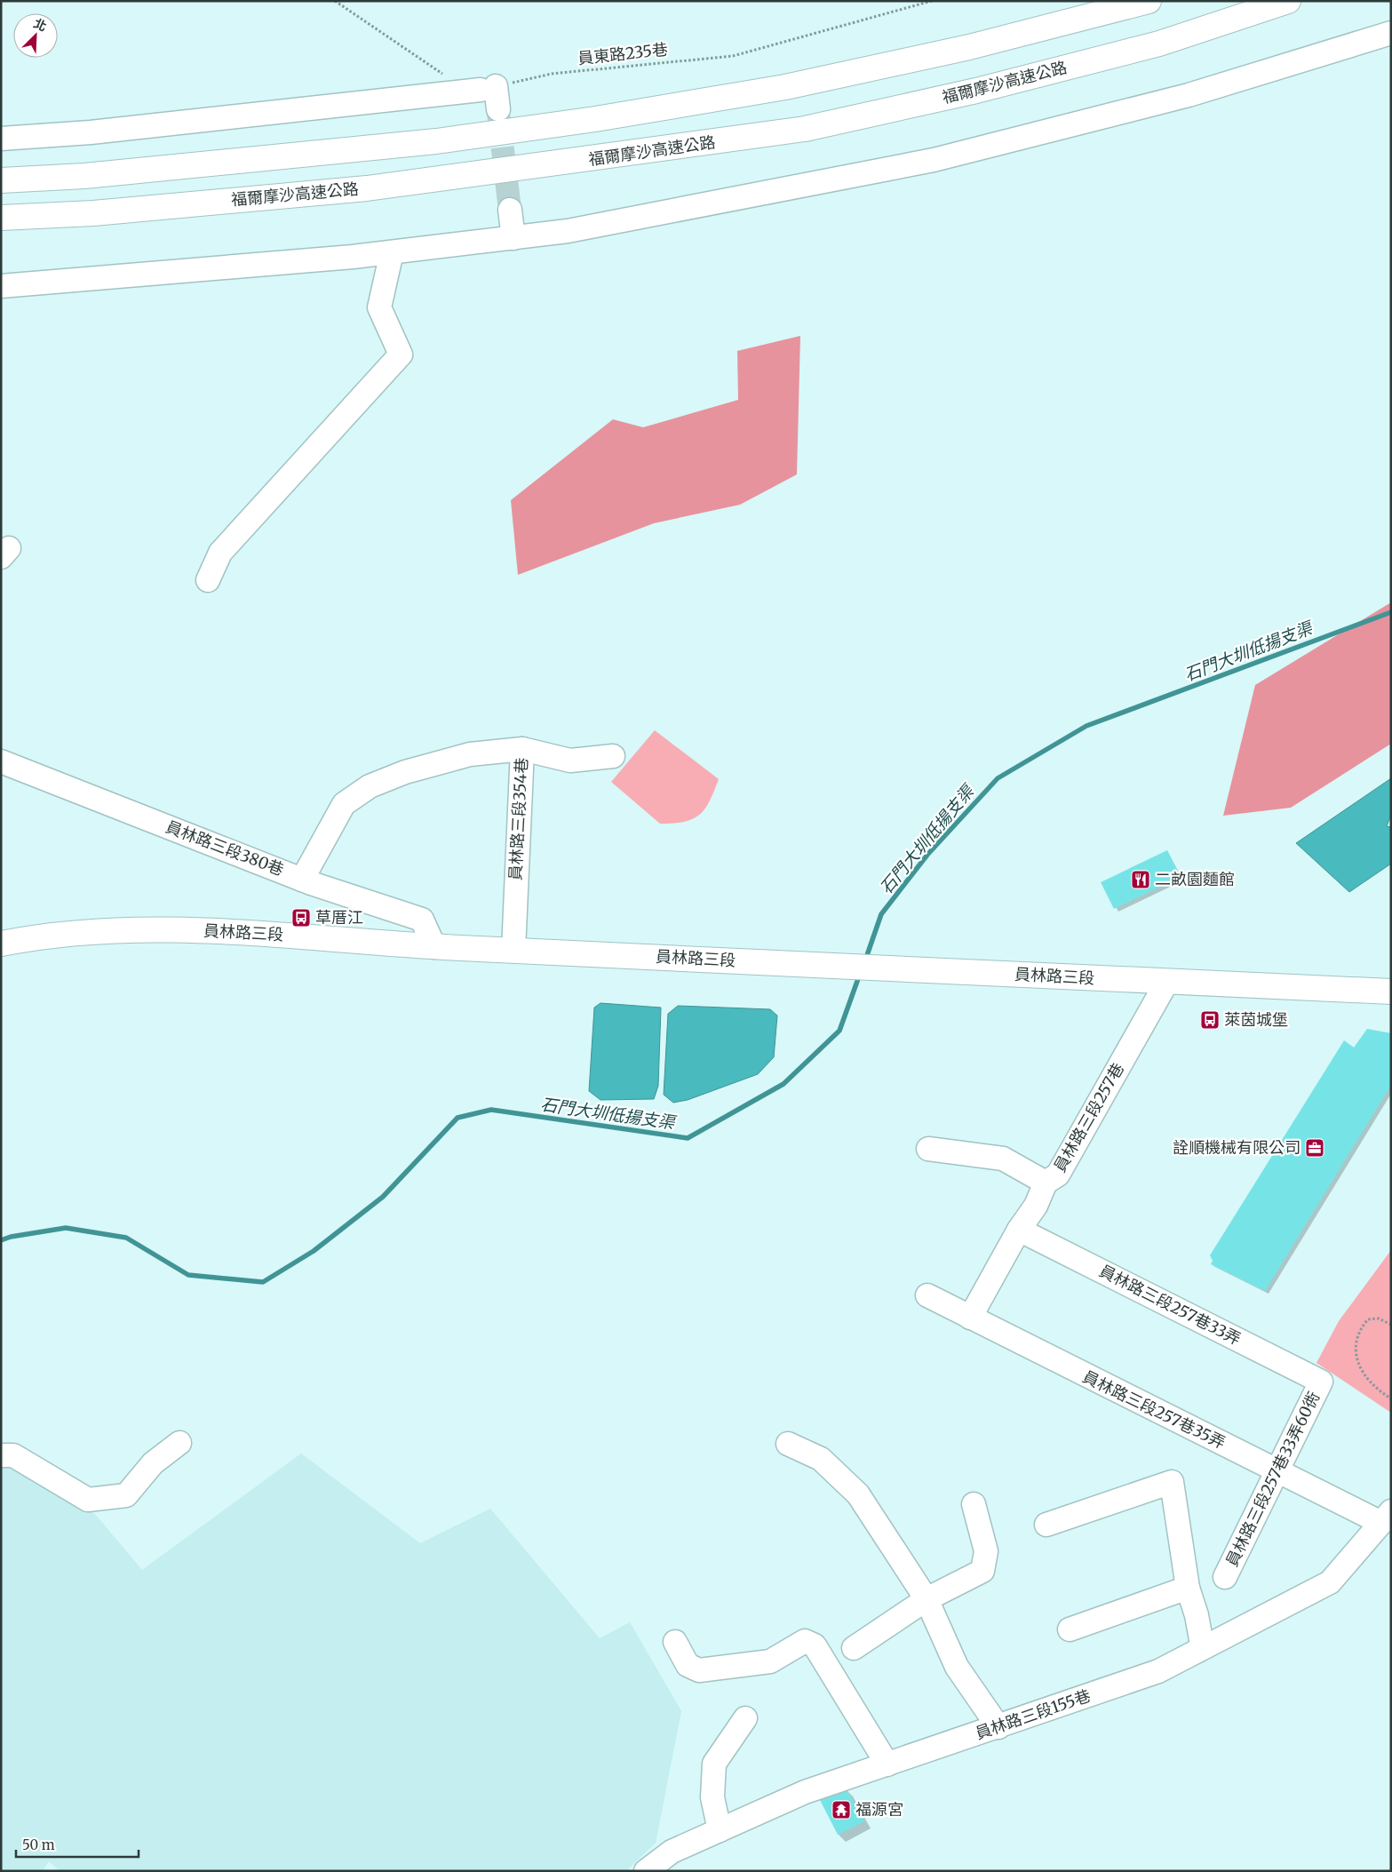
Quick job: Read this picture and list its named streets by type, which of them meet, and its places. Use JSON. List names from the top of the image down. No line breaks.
{"streets":{"main road":["福爾摩沙高速公路","員林路三段"],"street":["員林路三段354巷","員林路三段380巷","員林路三段257巷","員林路三段257巷33弄","員林路三段257巷35弄","員林路三段257巷33弄60衖","員林路三段155巷"],"path":["員東路235巷"]},"crossings":[["員林路三段354巷","員林路三段380巷"],["員林路三段354巷","員林路三段"],["員林路三段380巷","員林路三段"],["員林路三段","員林路三段257巷"],["員林路三段257巷","員林路三段257巷33弄"],["員林路三段257巷","員林路三段257巷35弄"],["員林路三段257巷33弄","員林路三段257巷33弄60衖"],["員林路三段257巷35弄","員林路三段257巷33弄60衖"],["員林路三段257巷35弄","員林路三段155巷"]],"water":["石門大圳低揚支渠"],"places":{"restaurant":["二畝園麵館"],"bus stop":["草厝江","萊茵城堡"],"office":["詮順機械有限公司"],"temple":["福源宮"]},"scale_bar":"50 m","north":"top right"}
